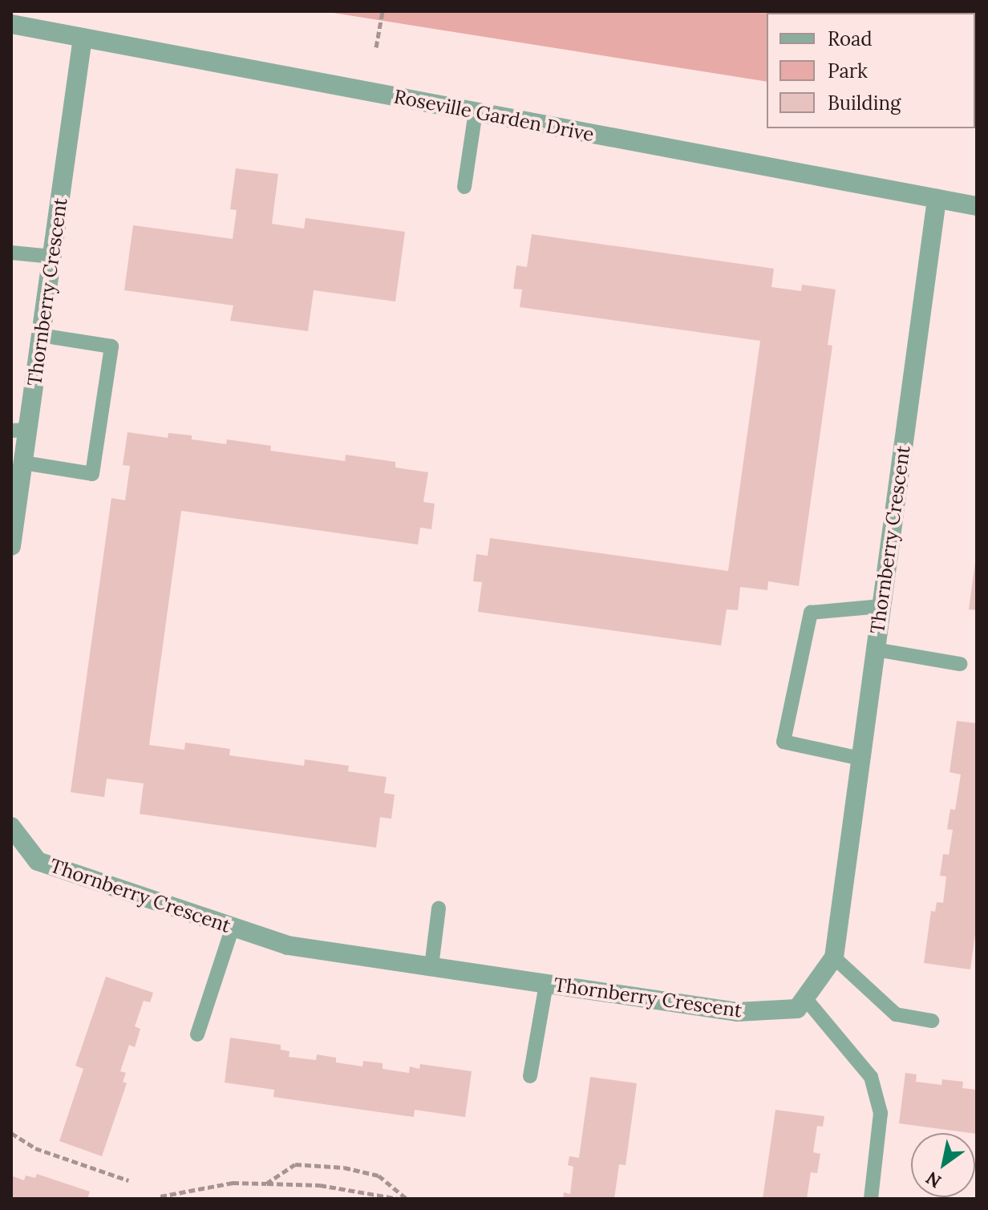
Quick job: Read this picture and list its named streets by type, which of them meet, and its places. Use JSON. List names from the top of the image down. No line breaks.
{"streets":{"street":["Roseville Garden Drive","Thornberry Crescent"]},"crossings":[["Roseville Garden Drive","Thornberry Crescent"]],"legend":["Road","Park","Building"],"north":"bottom left"}
